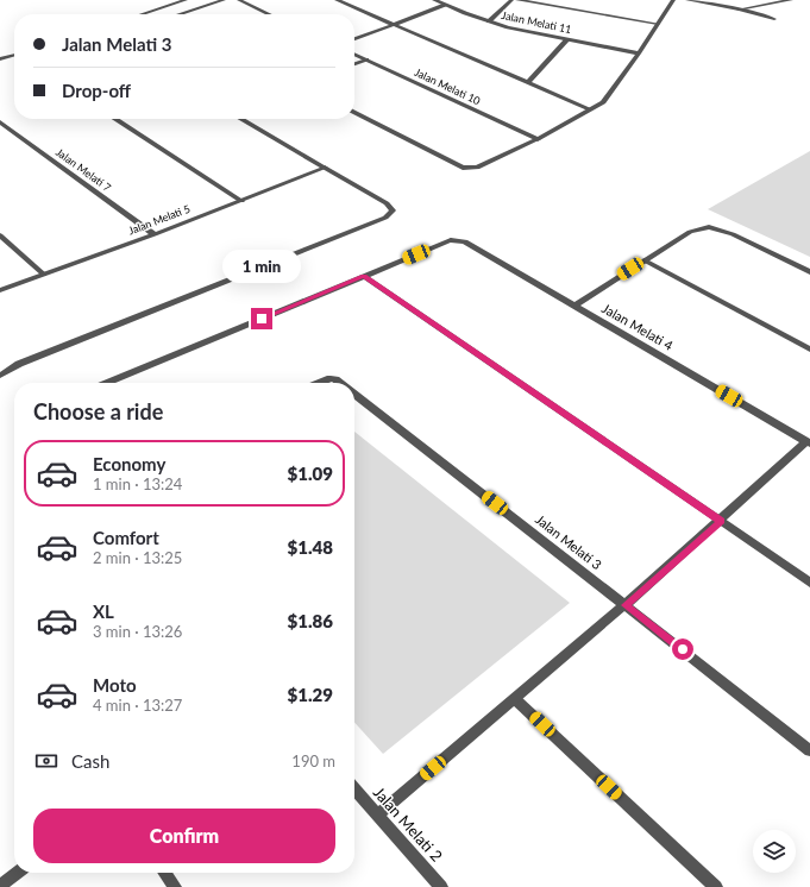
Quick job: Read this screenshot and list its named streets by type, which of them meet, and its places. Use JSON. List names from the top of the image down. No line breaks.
{"streets":{"street":["Jalan Melati 11","Jalan Melati 10","Jalan Melati 7","Jalan Melati 5","Jalan Melati 4","Jalan Melati 3","Jalan Melati 2"]},"crossings":[["Jalan Melati 7","Jalan Melati 5"]],"page":{"banner":["Jalan Melati 3","Drop-off"],"bubble":"1 min","heading":"Choose a ride","list":[{"name":"Economy","note":"1 min · 13:24","value":"$1.09"},{"name":"Comfort","note":"2 min · 13:25","value":"$1.48"},{"name":"XL","note":"3 min · 13:26","value":"$1.86"},{"name":"Moto","note":"4 min · 13:27","value":"$1.29"}],"pay":["Cash","190 m"],"buttons":"Confirm"}}
